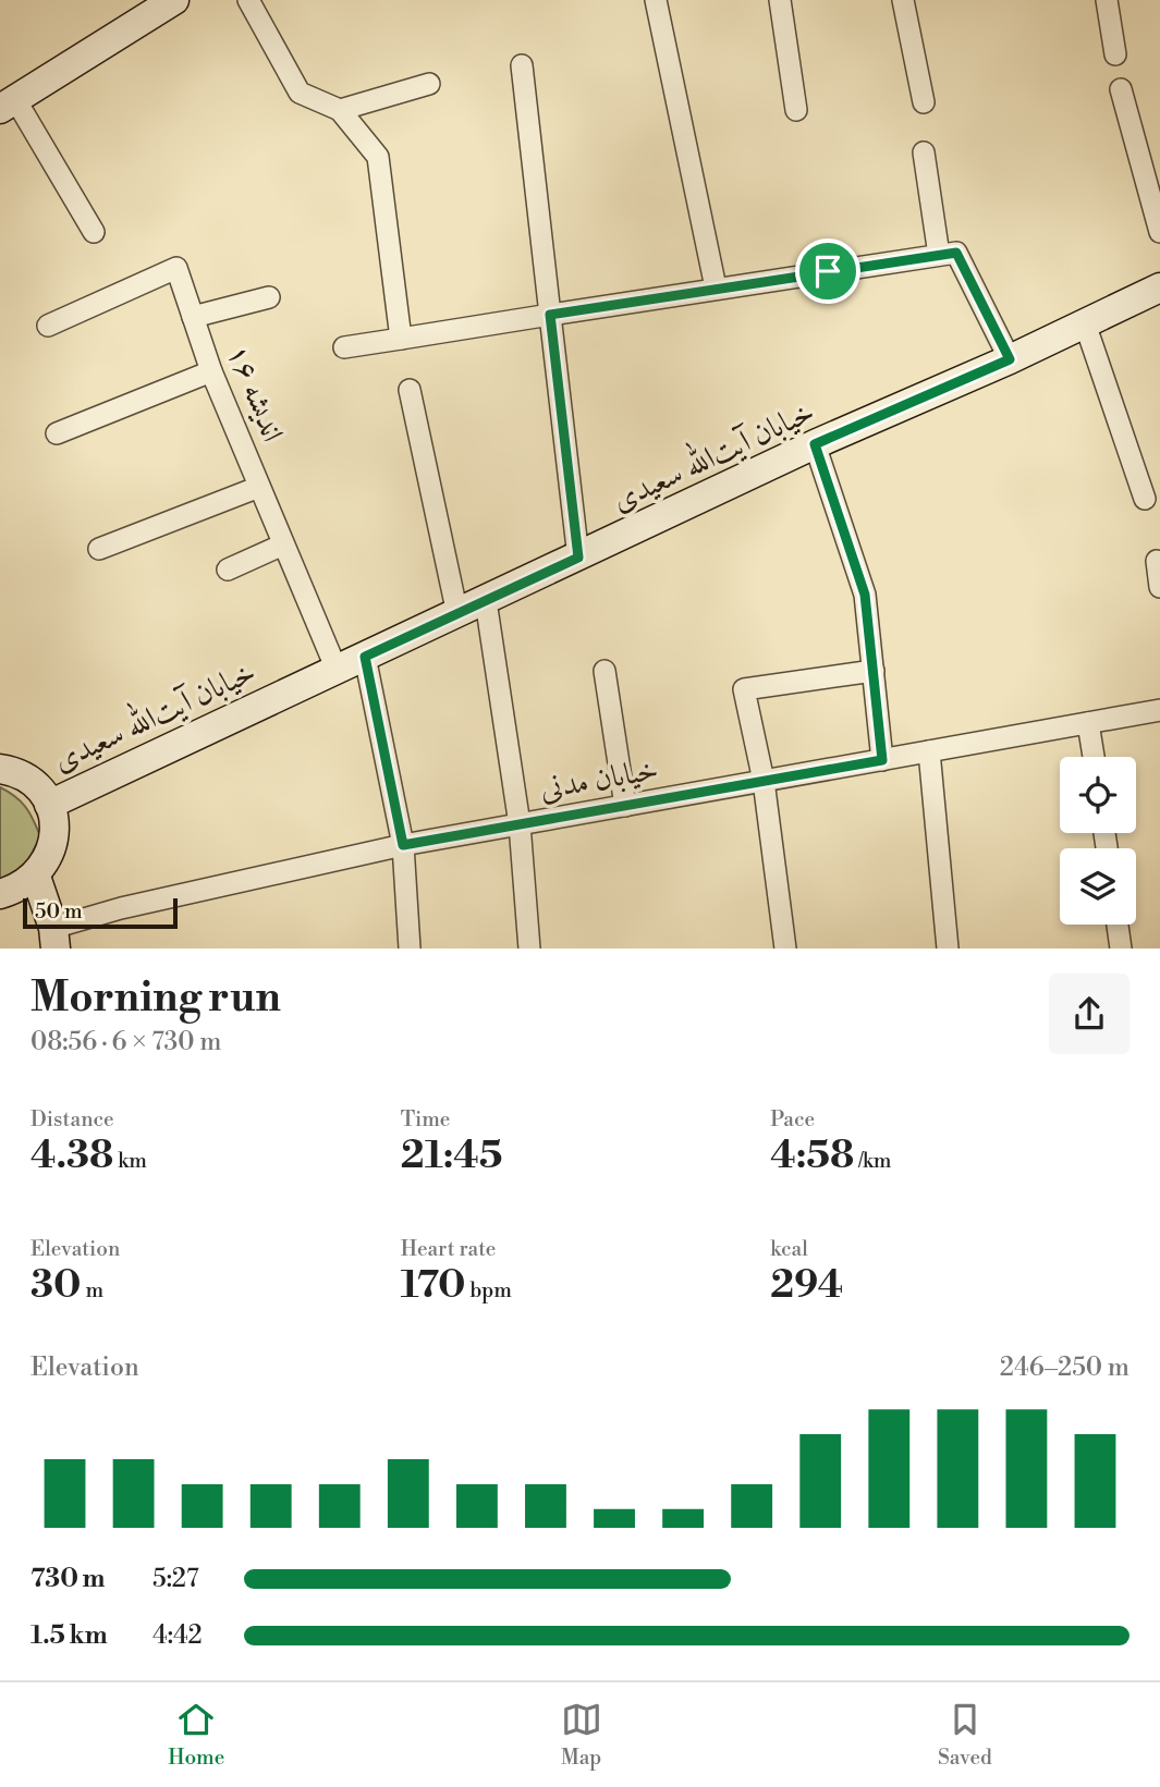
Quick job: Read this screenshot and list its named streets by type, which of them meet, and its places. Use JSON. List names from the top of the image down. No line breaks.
{"streets":{"main road":["خیابان آیت‌الله سعیدی"],"street":["اندیشه ۱۶","خیابان مدنی"]},"crossings":[["اندیشه ۱۶","خیابان آیت‌الله سعیدی"]],"scale_bar":"50 m","page":{"scale":"50 m","heading":["Morning run","08:56 · 6 × 730 m"],"stats":[["Distance","4.38 km"],["Time","21:45"],["Pace","4:58 /km"],["Elevation","30 m"],["Heart rate","170 bpm"],["kcal","294"]],"chart":["Elevation","246–250 m"],"list":[{"name":"730 m","note":"5:27"},{"name":"1.5 km","note":"4:42"}],"tabs":["Home","Map","Saved"]}}
